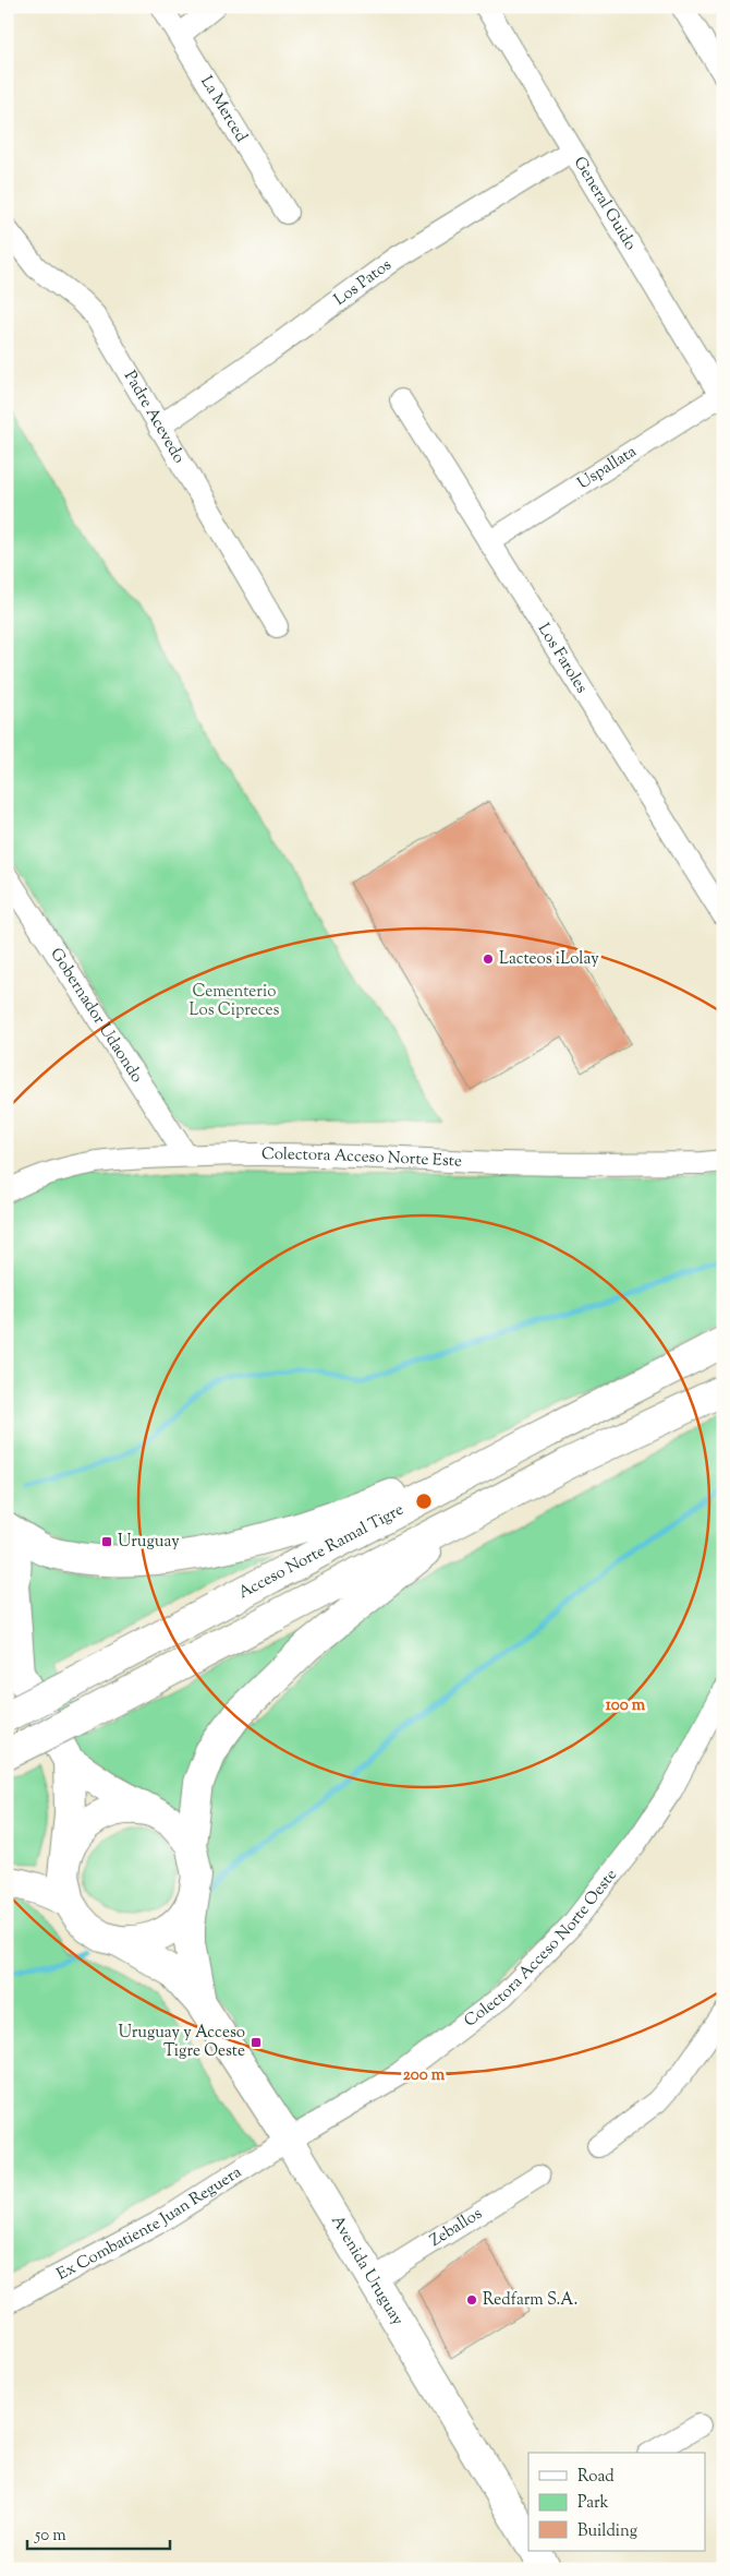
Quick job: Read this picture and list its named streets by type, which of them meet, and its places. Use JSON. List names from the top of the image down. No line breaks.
{"streets":{"main road":["Acceso Norte Ramal Tigre","Avenida Uruguay"],"street":["La Merced","General Guido","Los Patos","Padre Acevedo","Uspallata","Los Faroles","Gobernador Udaondo","Colectora Acceso Norte Este","Colectora Acceso Norte Oeste","Ex Combatiente Juan Reguera","Zeballos"]},"crossings":[["General Guido","Los Patos"],["General Guido","Uspallata"],["Los Patos","Padre Acevedo"],["Uspallata","Los Faroles"],["Gobernador Udaondo","Colectora Acceso Norte Este"],["Colectora Acceso Norte Oeste","Ex Combatiente Juan Reguera"],["Colectora Acceso Norte Oeste","Avenida Uruguay"],["Ex Combatiente Juan Reguera","Avenida Uruguay"],["Zeballos","Avenida Uruguay"]],"parks":["Cementerio Los Cipreces"],"places":{"other":["Lacteos iLolay","Redfarm S.A."],"transit":["Uruguay","Uruguay y Acceso Tigre Oeste"]},"legend":["Road","Park","Building"],"scale_bar":"50 m","rings":["100 m","200 m"]}
